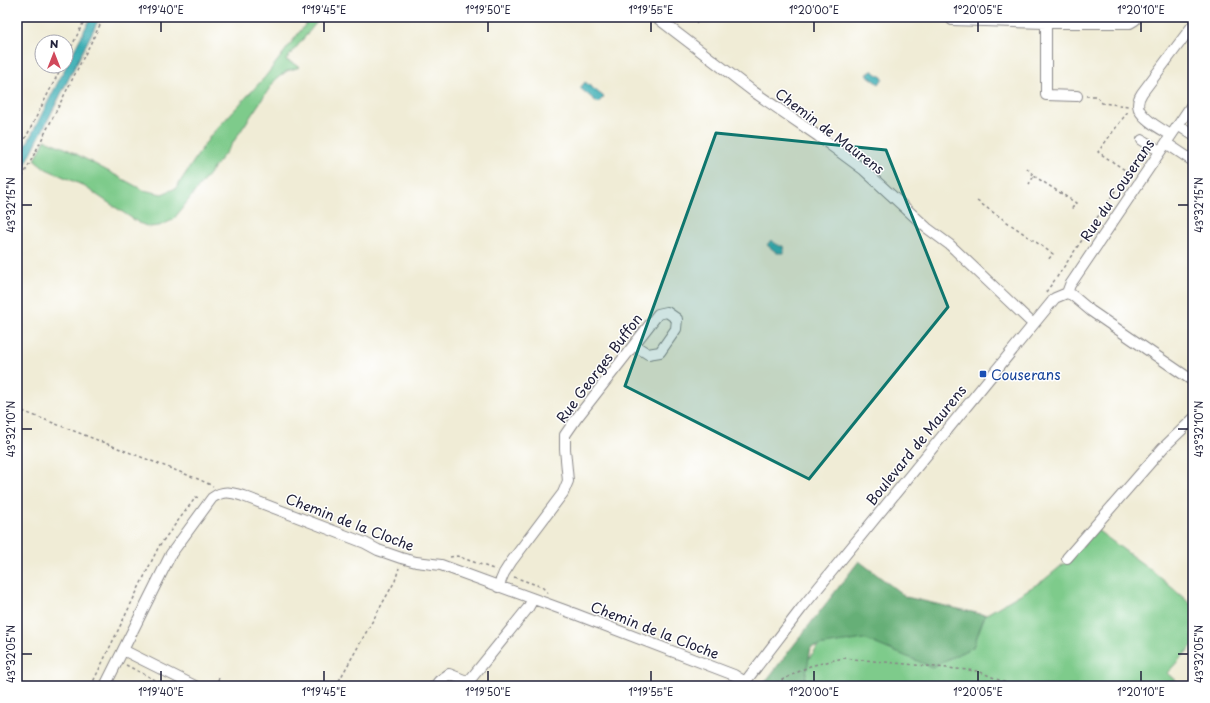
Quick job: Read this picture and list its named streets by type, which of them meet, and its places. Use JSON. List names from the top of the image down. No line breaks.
{"streets":{"street":["Chemin de Maurens","Rue du Couserans","Rue Georges Buffon","Boulevard de Maurens","Chemin de la Cloche"]},"crossings":[["Chemin de Maurens","Boulevard de Maurens"],["Rue du Couserans","Boulevard de Maurens"],["Rue Georges Buffon","Chemin de la Cloche"],["Boulevard de Maurens","Chemin de la Cloche"]],"places":{"transit":["Couserans"]},"north":"top","coordinates":["1°19'40\"E","1°19'45\"E","1°19'50\"E","1°19'55\"E","1°20'00\"E","1°20'05\"E","1°20'10\"E","43°32'15\"N","43°32'10\"N","43°32'05\"N"]}
